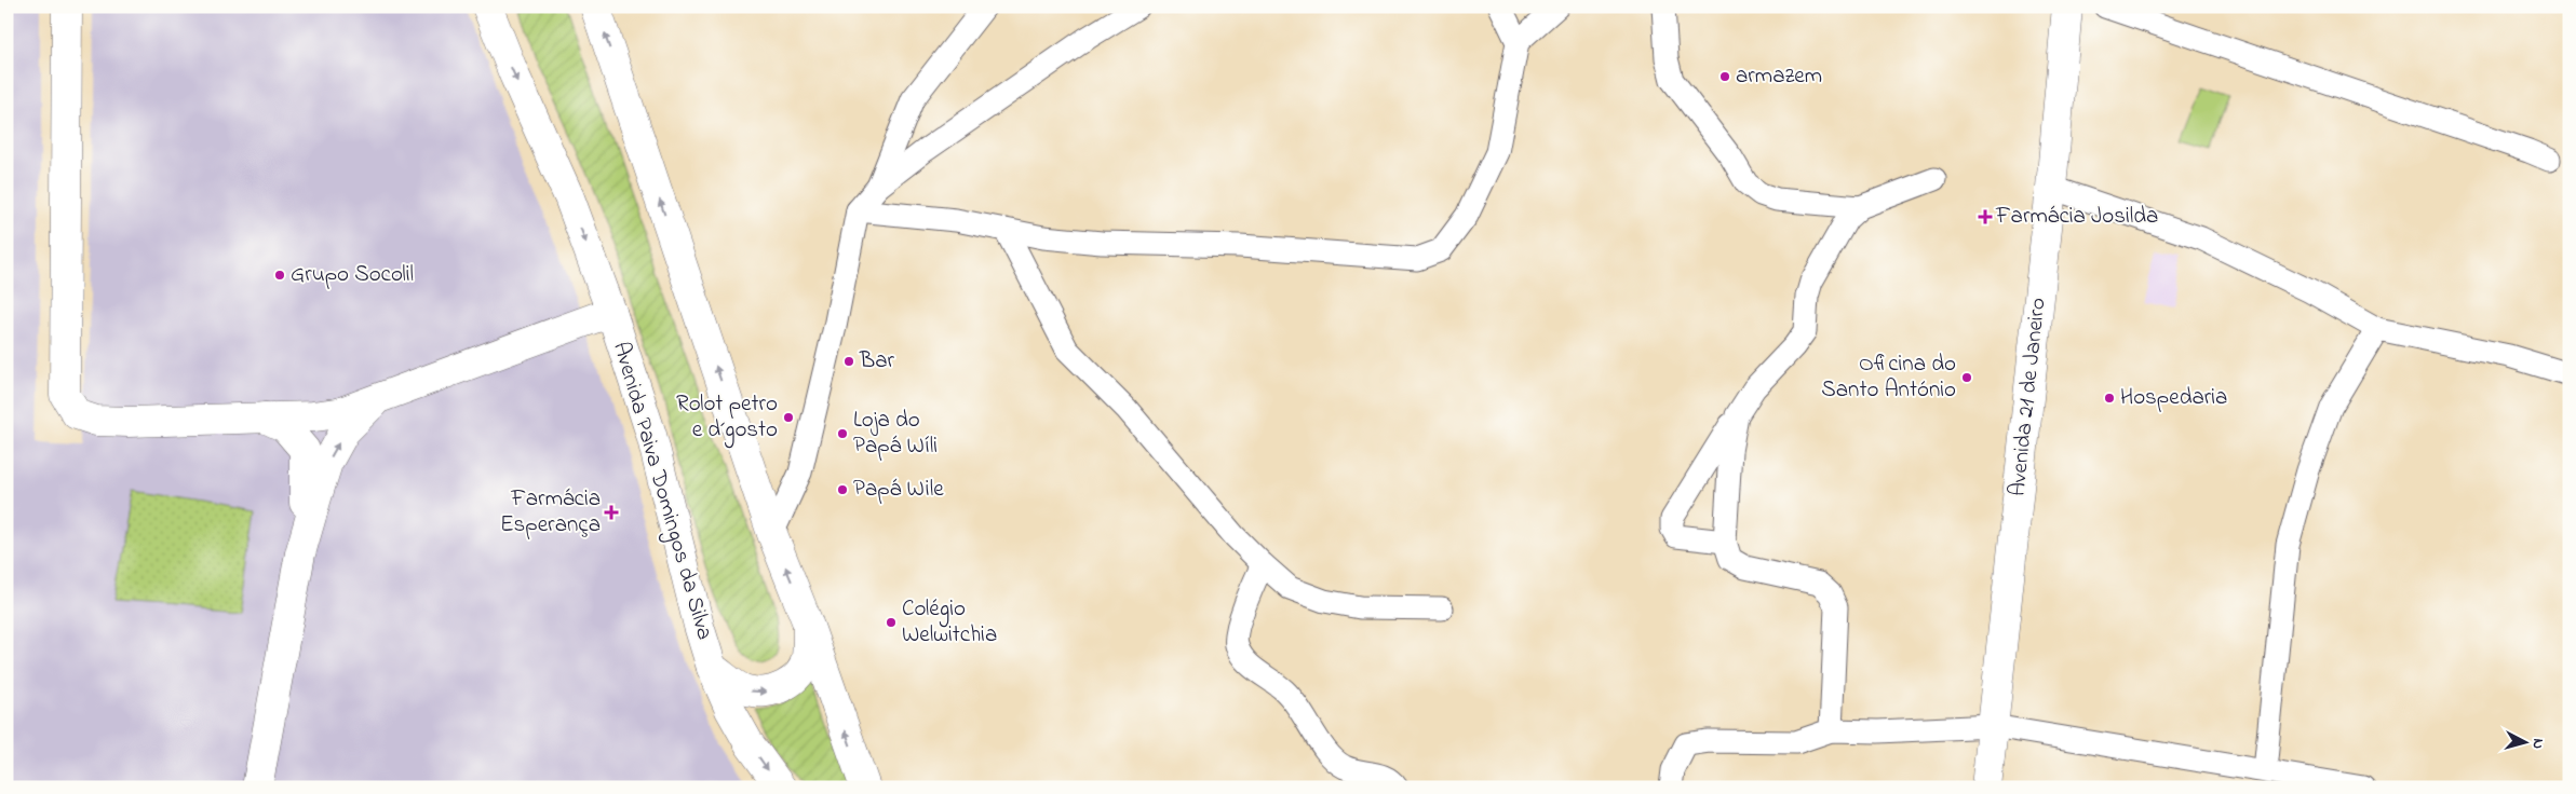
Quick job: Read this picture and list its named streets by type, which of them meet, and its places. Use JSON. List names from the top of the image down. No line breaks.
{"streets":{"main road":["Avenida 21 de Janeiro","Avenida Paiva Domingos da Silva"]},"places":{"other":["armazem","Grupo Socolil","Bar","Oficina do Santo António","Hospedaria","Rolot petro e d´gosto","Loja do Papá Wíli","Papá Wile","Colégio Welwitchia"],"health":["Farmácia Josilda","Farmácia Esperança"]},"north":"right"}
